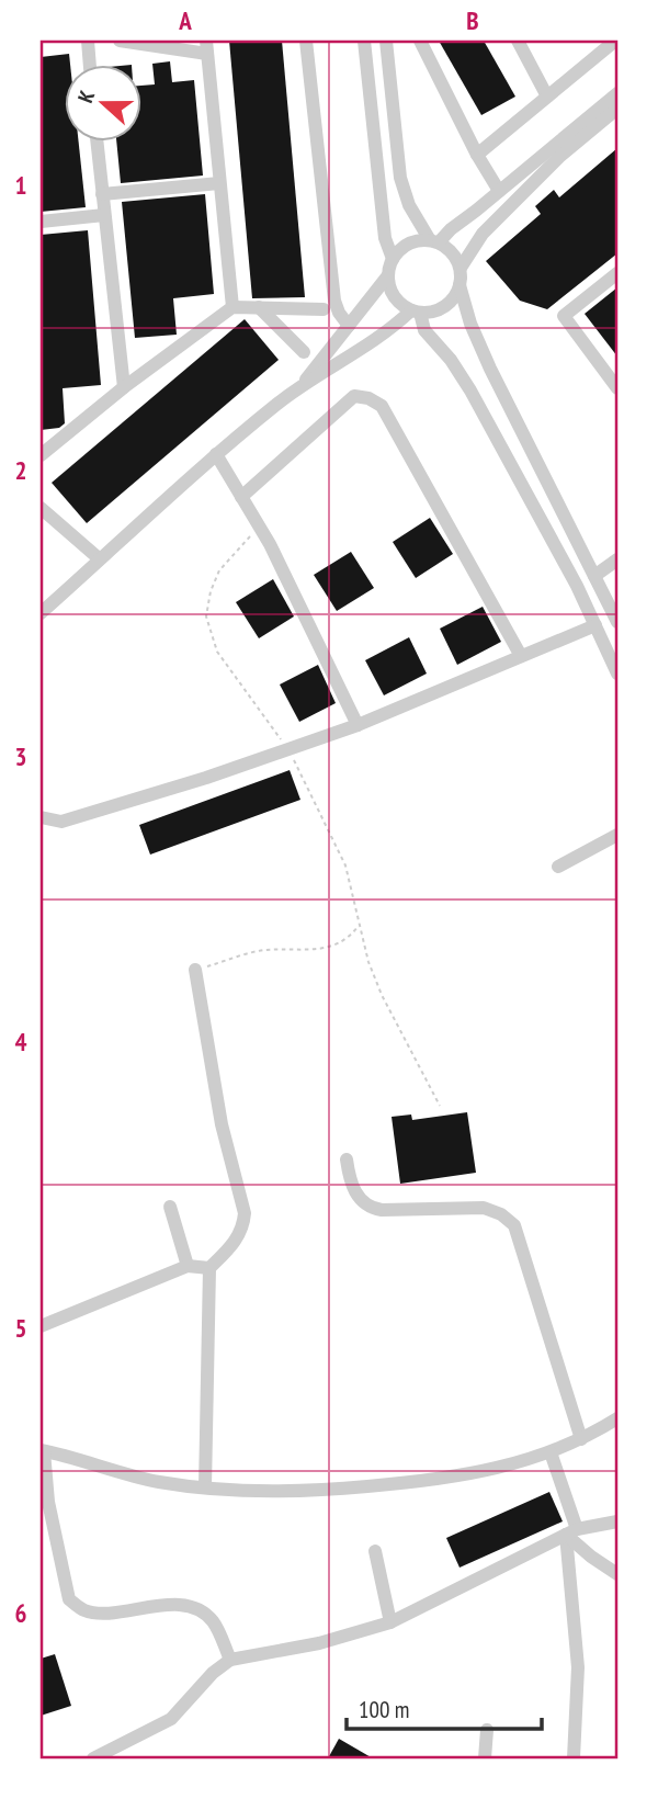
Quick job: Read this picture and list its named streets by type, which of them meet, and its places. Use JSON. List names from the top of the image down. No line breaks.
{"scale_bar":"100 m","north":"left","grid":{"columns":["A","B"],"rows":["1","2","3","4","5","6"]}}
